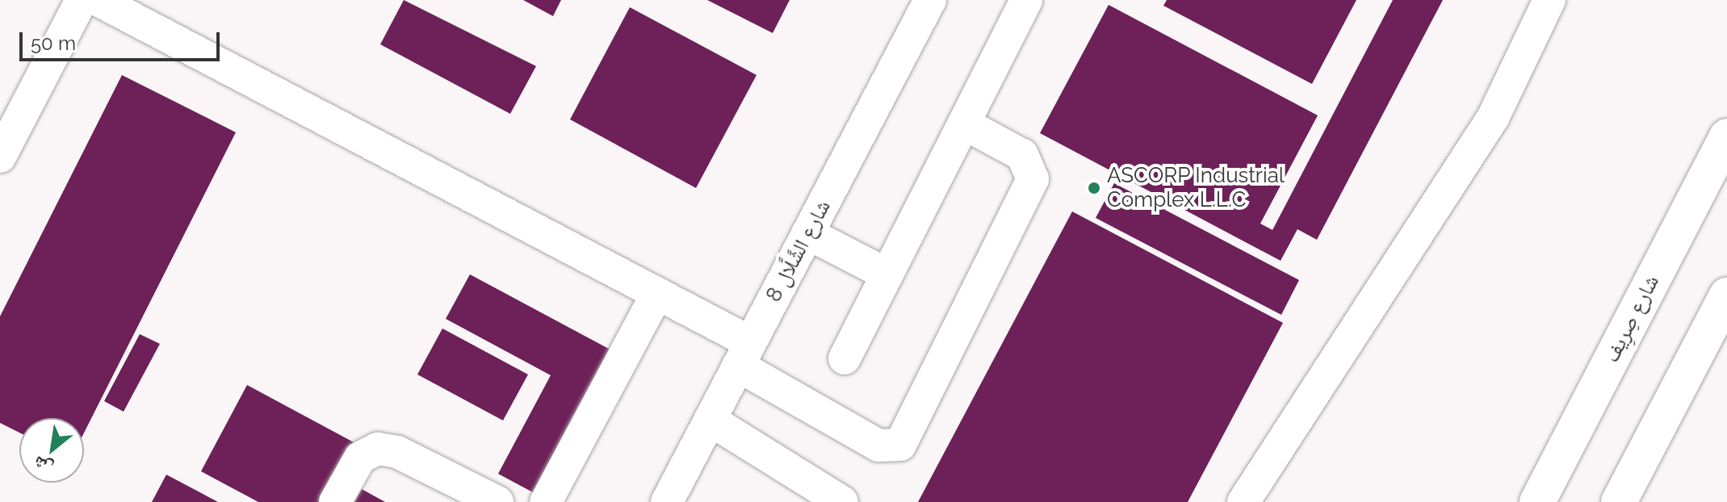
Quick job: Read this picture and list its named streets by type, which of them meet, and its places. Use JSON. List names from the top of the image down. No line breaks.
{"streets":{"main road":["شارع صِرِيف"],"street":["شارع الشَّلَّال 8"]},"places":["ASCORP Industrial Complex L.L.C"],"scale_bar":"50 m","north":"bottom left"}
